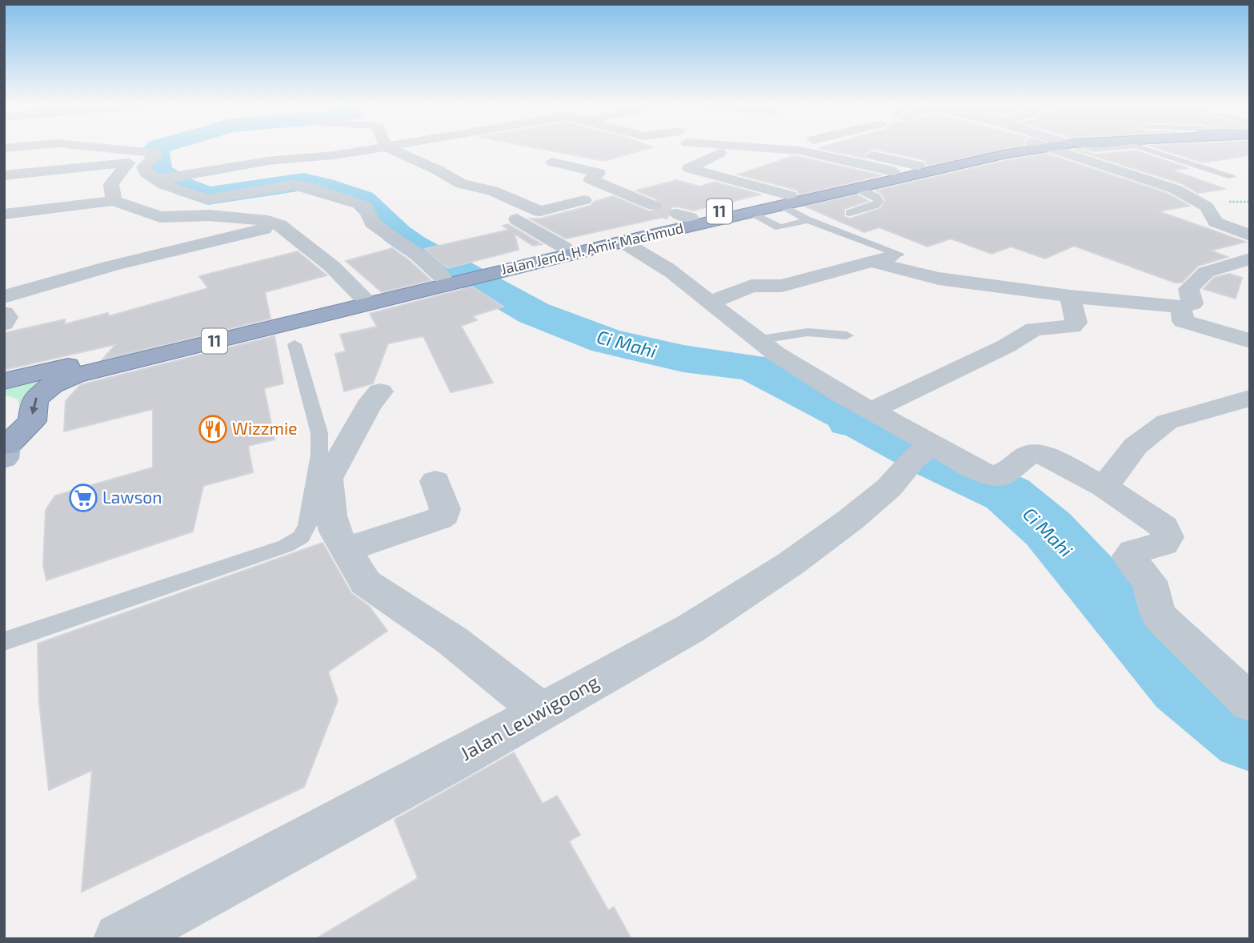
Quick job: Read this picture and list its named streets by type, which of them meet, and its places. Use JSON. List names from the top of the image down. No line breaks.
{"streets":{"highway":["11","Jalan Jend. H. Amir Machmud"],"street":["Jalan Leuwigoong"]},"water":["Ci Mahi"],"places":{"restaurant":["Wizzmie"],"supermarket":["Lawson"]}}
